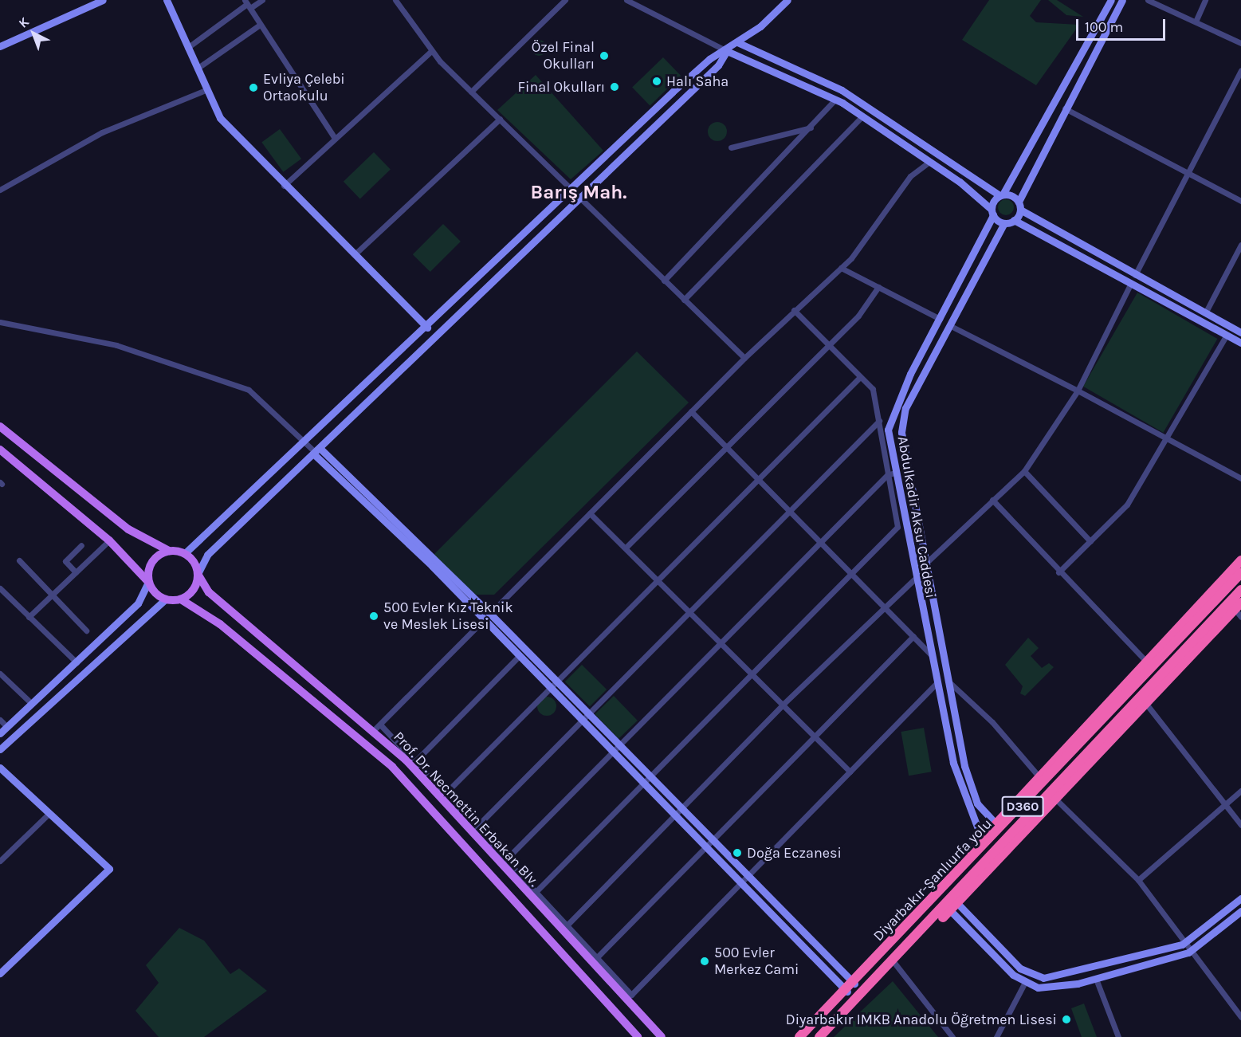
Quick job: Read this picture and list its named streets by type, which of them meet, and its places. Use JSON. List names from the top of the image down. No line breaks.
{"streets":{"highway":["D360","Diyarbakır-Şanlıurfa yolu"],"main road":["Abdulkadir Aksu Caddesi","Prof. Dr. Necmettin Erbakan Blv."]},"districts":["Barış Mah."],"places":["Özel Final Okulları","Halı Saha","Final Okulları","Evliya Çelebi Ortaokulu","500 Evler Kız Teknik ve Meslek Lisesi","Doğa Eczanesi","500 Evler Merkez Cami","Diyarbakır IMKB Anadolu Öğretmen Lisesi"],"scale_bar":"100 m","north":"top left"}
